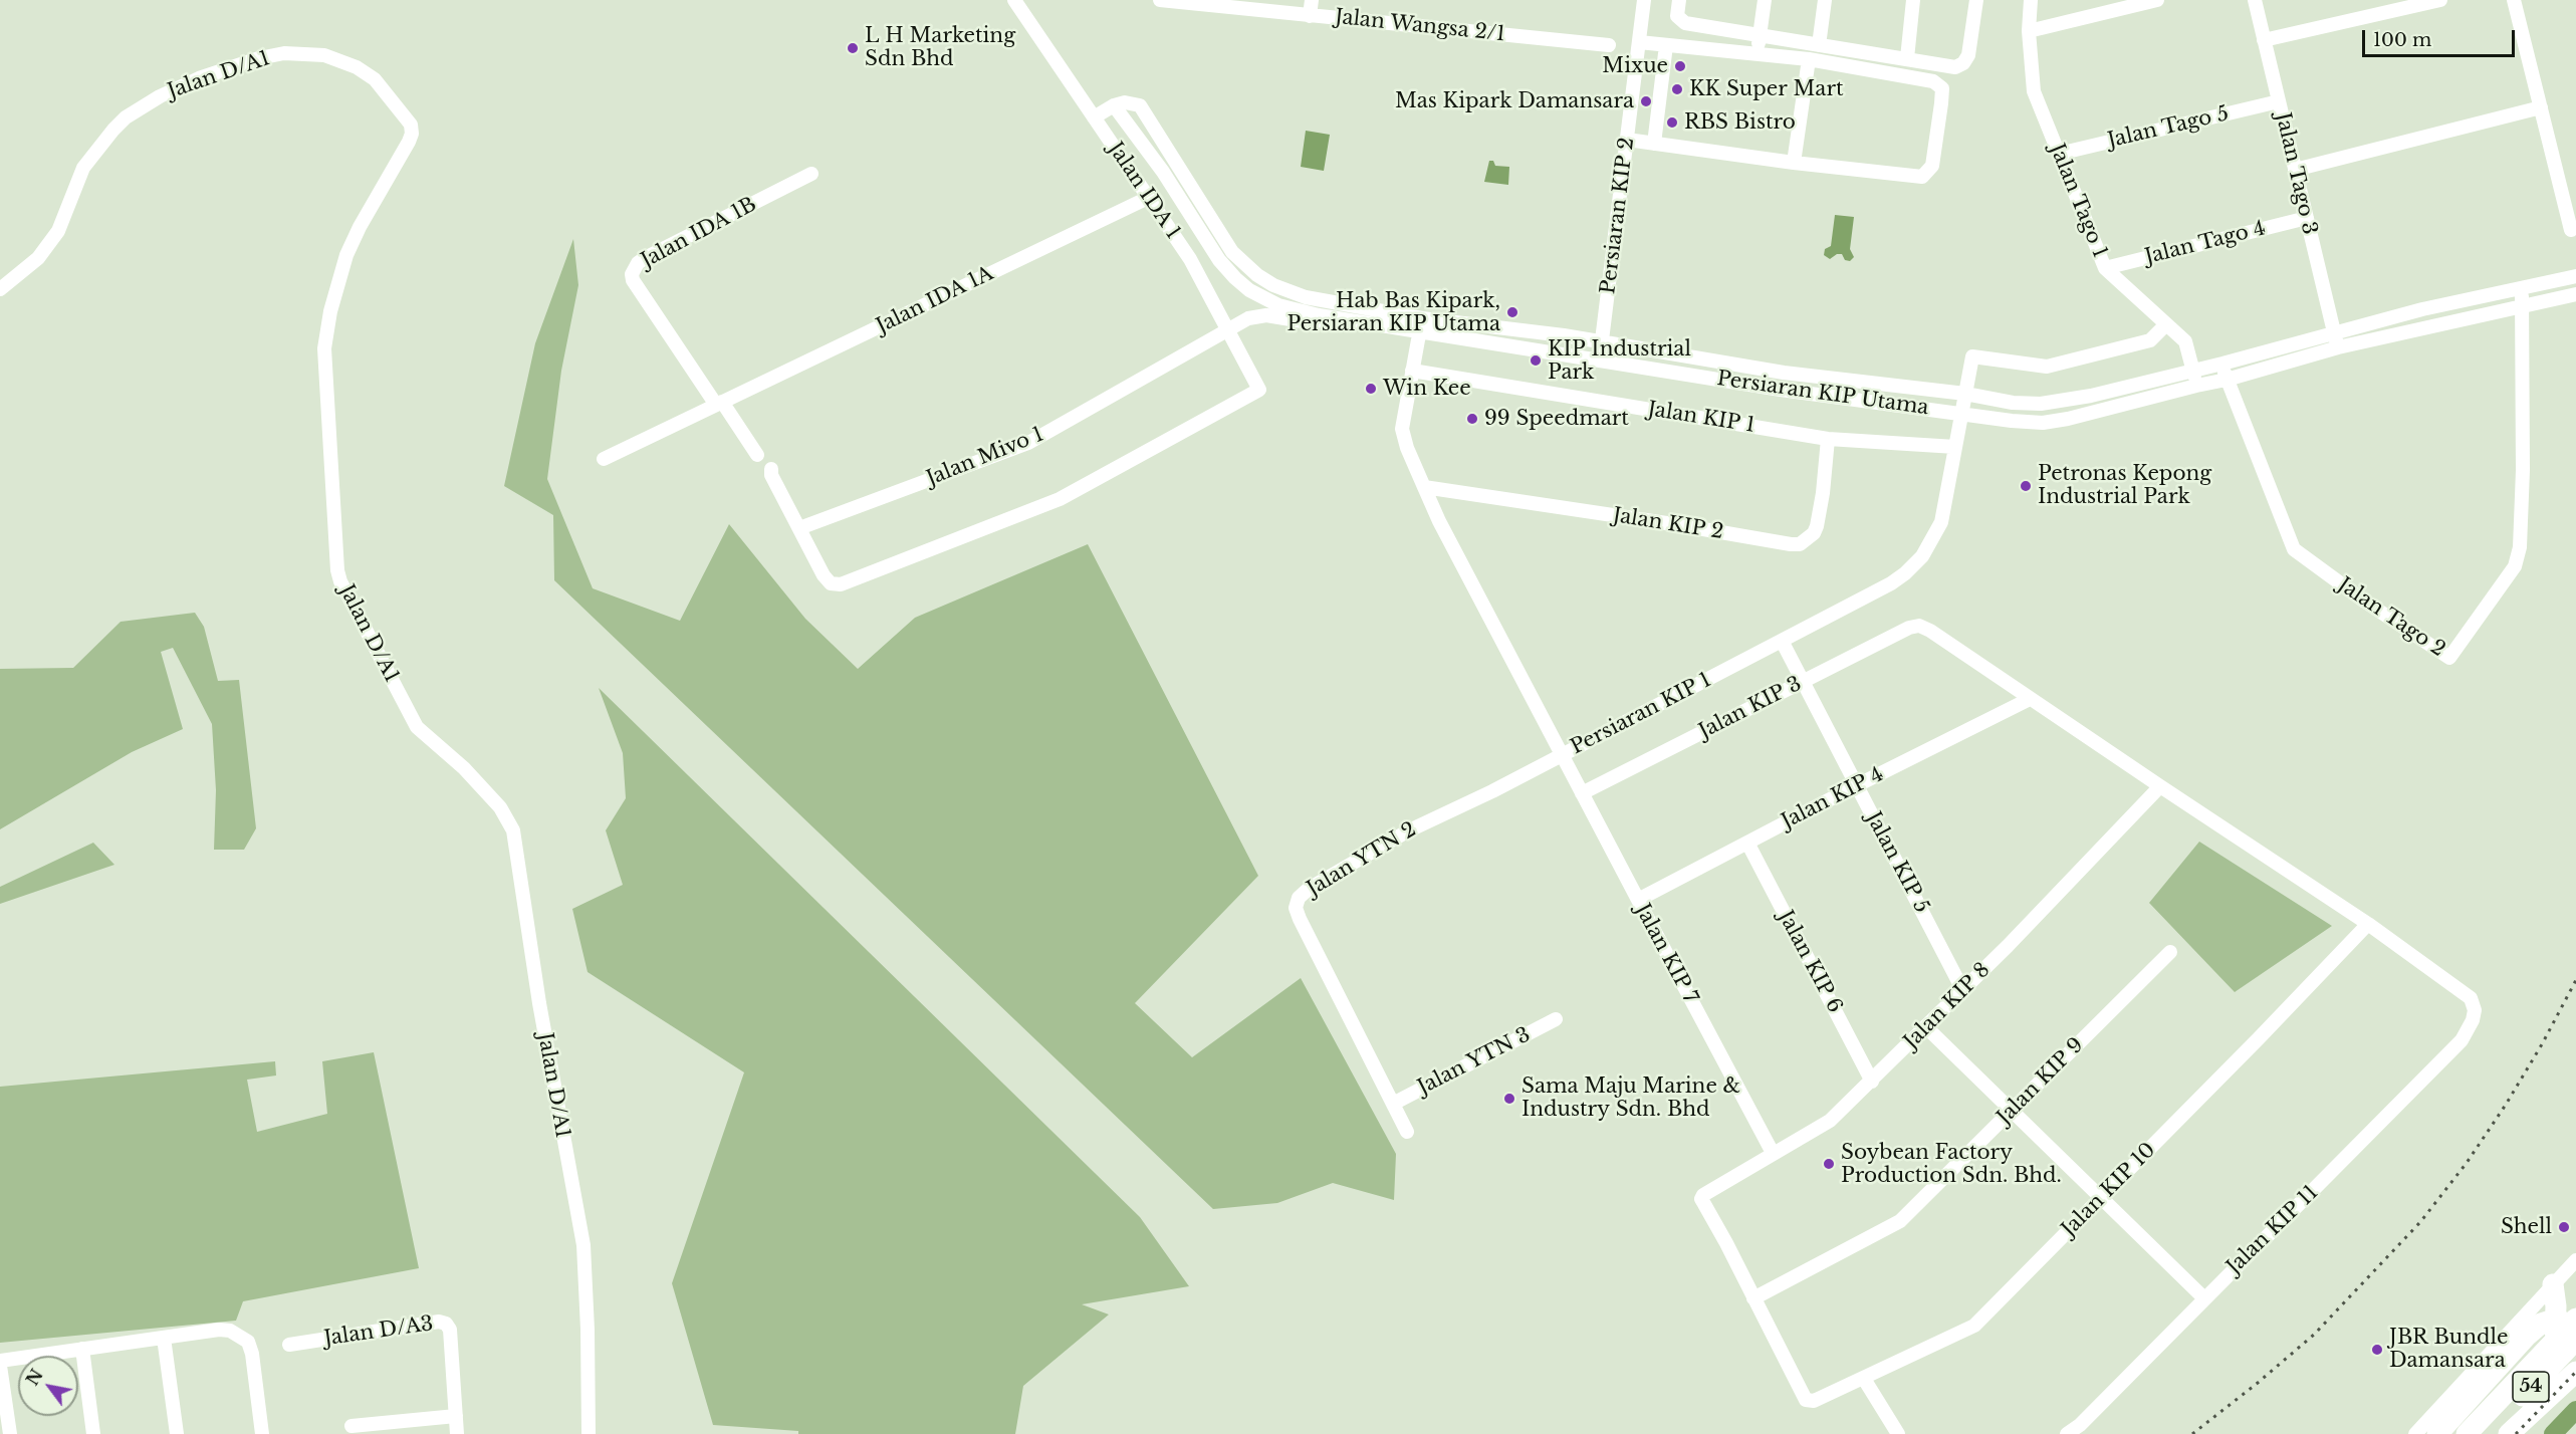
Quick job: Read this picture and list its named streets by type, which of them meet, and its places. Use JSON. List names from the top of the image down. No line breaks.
{"streets":{"highway":["54"],"street":["Jalan Wangsa 2/1","Jalan D/A1","Jalan Tago 5","Jalan Tago 3","Jalan IDA 1","Jalan Tago 1","Persiaran KIP 2","Jalan IDA 1B","Jalan Tago 4","Jalan IDA 1A","Persiaran KIP Utama","Jalan KIP 1","Jalan Mivo 1","Jalan KIP 2","Jalan Tago 2","Jalan KIP 3","Persiaran KIP 1","Jalan KIP 4","Jalan YTN 2","Jalan KIP 5","Jalan KIP 7","Jalan KIP 6","Jalan KIP 8","Jalan YTN 3","Jalan KIP 9","Jalan KIP 10","Jalan KIP 11","Jalan D/A3"]},"crossings":[["Jalan Tago 5","Jalan Tago 3"],["Jalan Tago 5","Jalan Tago 1"],["Jalan Tago 3","Jalan Tago 4"],["Jalan IDA 1","Jalan IDA 1A"],["Jalan IDA 1","Jalan Mivo 1"],["Jalan Tago 1","Jalan Tago 4"],["Jalan Tago 1","Persiaran KIP Utama"],["Jalan Tago 1","Persiaran KIP 1"],["Persiaran KIP 2","Persiaran KIP Utama"],["Jalan IDA 1B","Jalan IDA 1A"],["Persiaran KIP Utama","Jalan Mivo 1"],["Persiaran KIP Utama","Persiaran KIP 1"],["Jalan KIP 1","Jalan KIP 2"],["Jalan KIP 1","Persiaran KIP 1"],["Jalan Mivo 1","Persiaran KIP 1"],["Jalan KIP 2","Persiaran KIP 1"],["Jalan KIP 3","Jalan KIP 4"],["Jalan KIP 3","Jalan KIP 5"],["Jalan KIP 3","Jalan KIP 7"],["Persiaran KIP 1","Jalan YTN 2"],["Persiaran KIP 1","Jalan KIP 5"],["Persiaran KIP 1","Jalan KIP 7"],["Jalan KIP 4","Jalan KIP 5"],["Jalan KIP 4","Jalan KIP 7"],["Jalan KIP 4","Jalan KIP 6"],["Jalan YTN 2","Jalan KIP 7"],["Jalan YTN 2","Jalan YTN 3"],["Jalan KIP 5","Jalan KIP 8"],["Jalan KIP 7","Jalan KIP 8"],["Jalan KIP 6","Jalan KIP 8"],["Jalan KIP 8","Jalan KIP 9"],["Jalan KIP 8","Jalan KIP 10"],["Jalan KIP 9","Jalan KIP 10"],["Jalan KIP 10","Jalan KIP 11"]],"places":["L H Marketing Sdn Bhd","Mixue","KK Super Mart","Mas Kipark Damansara","RBS Bistro","Hab Bas Kipark, Persiaran KIP Utama","KIP Industrial Park","Win Kee","99 Speedmart","Petronas Kepong Industrial Park","Sama Maju Marine & Industry Sdn. Bhd","Soybean Factory Production Sdn. Bhd.","Shell","JBR Bundle Damansara"],"scale_bar":"100 m","north":"top left"}
